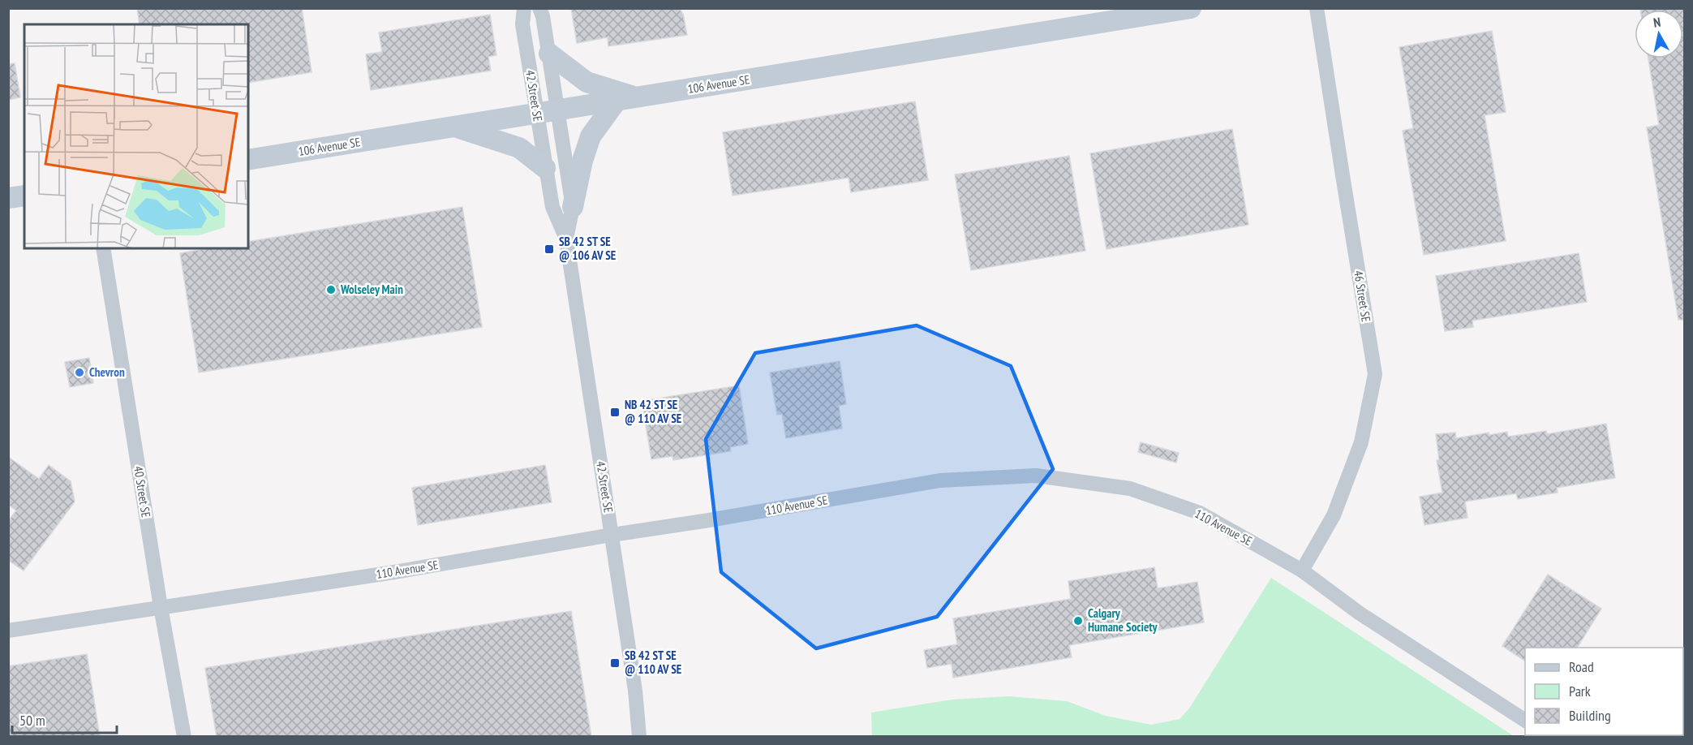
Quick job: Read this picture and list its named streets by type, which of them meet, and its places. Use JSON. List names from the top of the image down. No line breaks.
{"streets":{"street":["106 Avenue SE","42 Street SE","46 Street SE","40 Street SE","110 Avenue SE"]},"crossings":[["106 Avenue SE","42 Street SE"],["42 Street SE","110 Avenue SE"],["46 Street SE","110 Avenue SE"],["40 Street SE","110 Avenue SE"]],"places":{"transit":["SB 42 ST SE @ 106 AV SE","NB 42 ST SE @ 110 AV SE","SB 42 ST SE @ 110 AV SE"],"other":["Wolseley Main","Chevron","Calgary Humane Society"]},"legend":["Road","Park","Building"],"scale_bar":"50 m","north":"top"}
